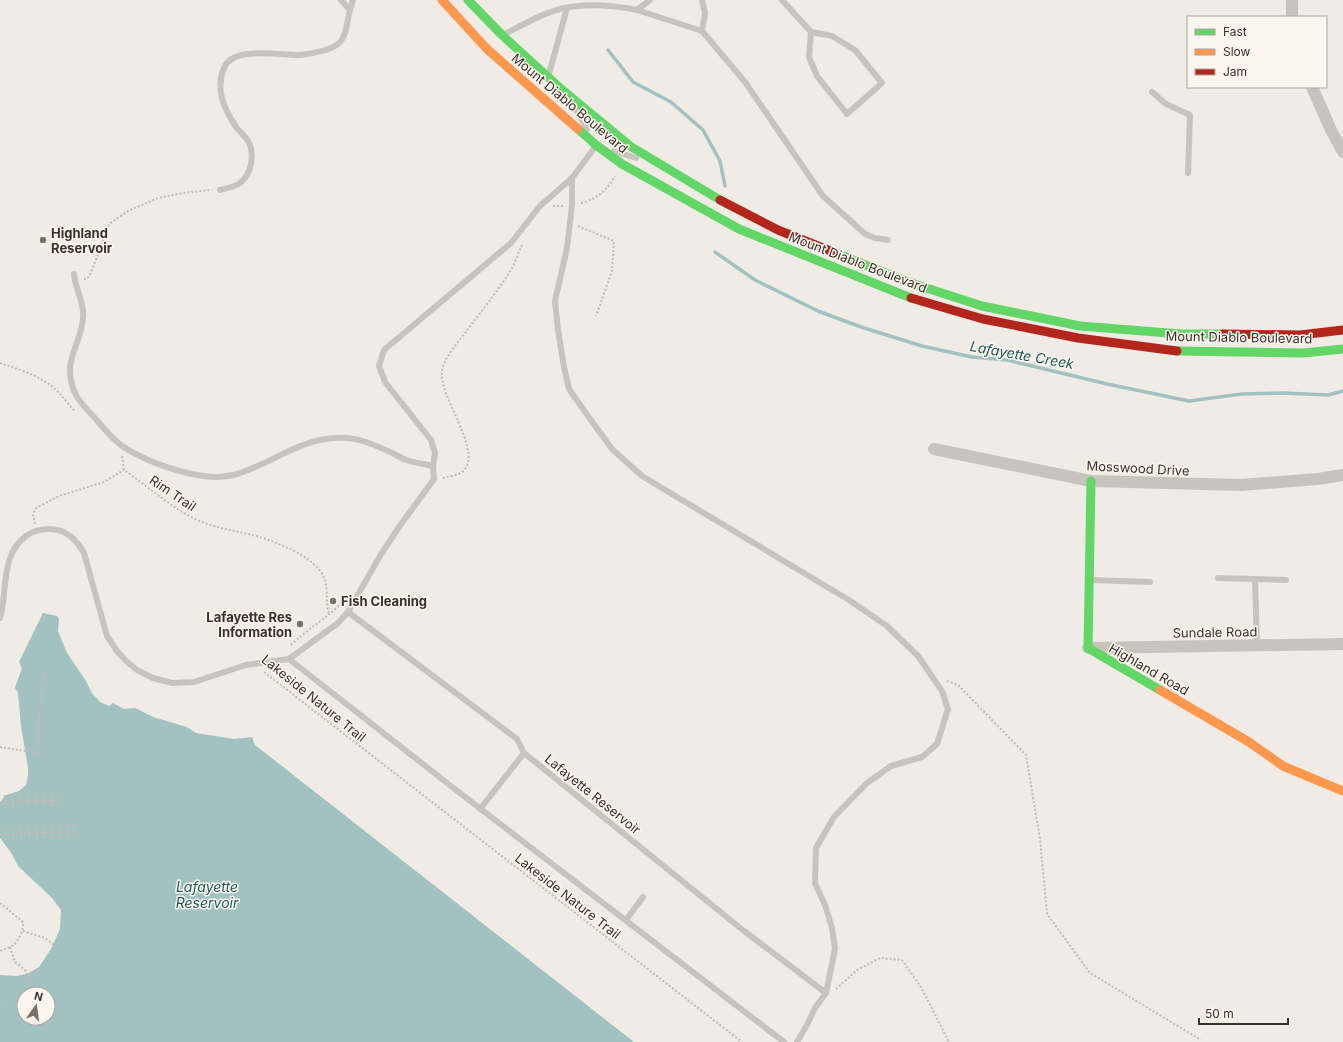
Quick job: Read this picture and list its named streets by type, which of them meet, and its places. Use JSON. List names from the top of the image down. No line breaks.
{"streets":{"main road":["Mount Diablo Boulevard","Highland Road"],"street":["Mosswood Drive","Sundale Road"],"lane":["Lafayette Reservoir"],"path":["Rim Trail","Lakeside Nature Trail"]},"crossings":[["Mosswood Drive","Highland Road"],["Rim Trail","Lakeside Nature Trail"],["Sundale Road","Highland Road"]],"water":["Lafayette Creek","Lafayette Reservoir"],"places":["Highland Reservoir","Fish Cleaning","Lafayette Res Information"],"legend":["Fast","Slow","Jam"],"scale_bar":"50 m","north":"top"}
